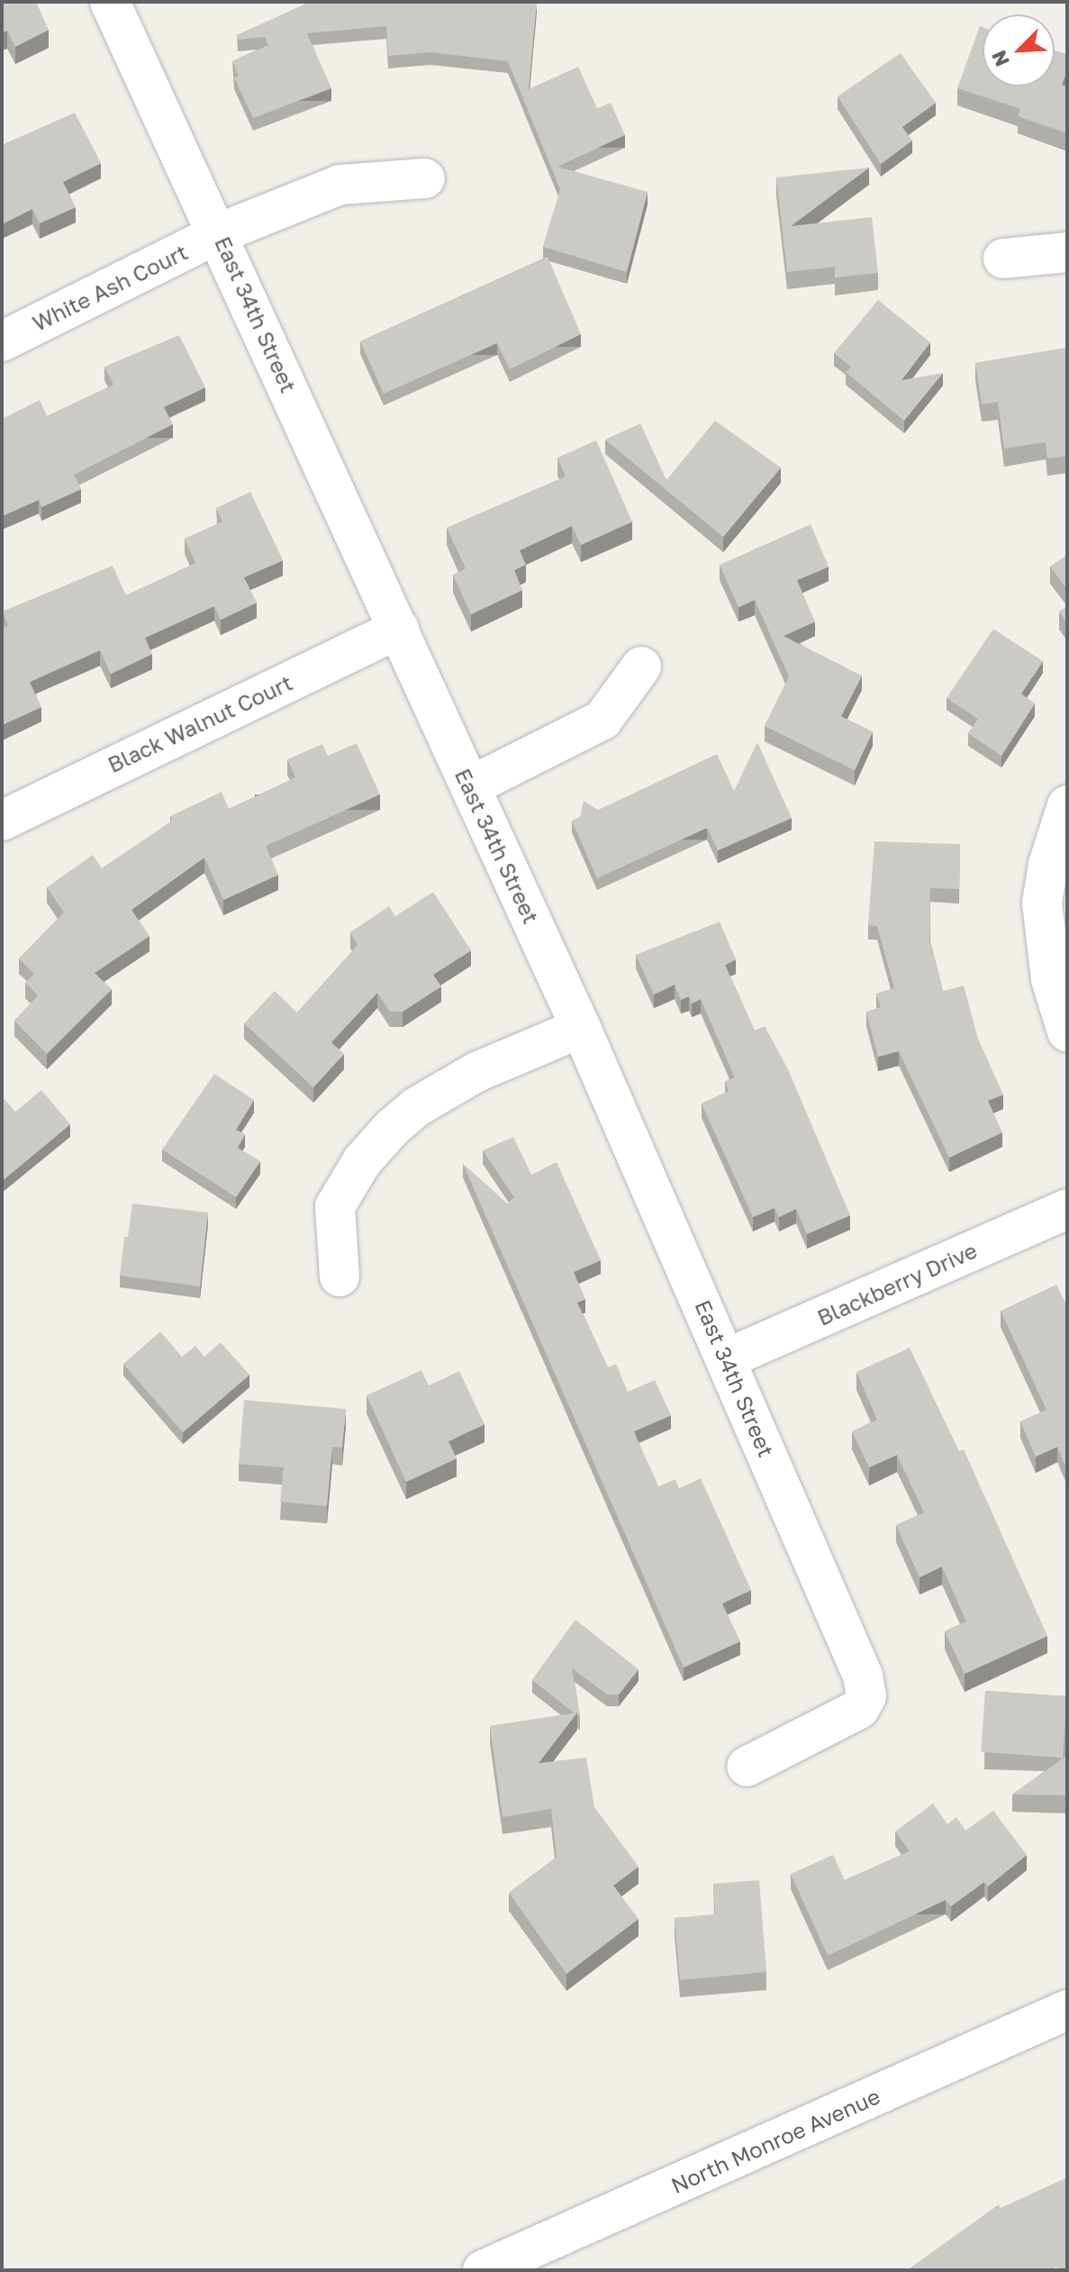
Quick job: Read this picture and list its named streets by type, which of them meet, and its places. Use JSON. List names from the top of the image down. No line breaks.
{"streets":{"street":["White Ash Court","East 34th Street","Black Walnut Court","Blackberry Drive","North Monroe Avenue"]},"crossings":[["White Ash Court","East 34th Street"],["East 34th Street","Black Walnut Court"],["East 34th Street","Blackberry Drive"]],"north":"bottom left"}
